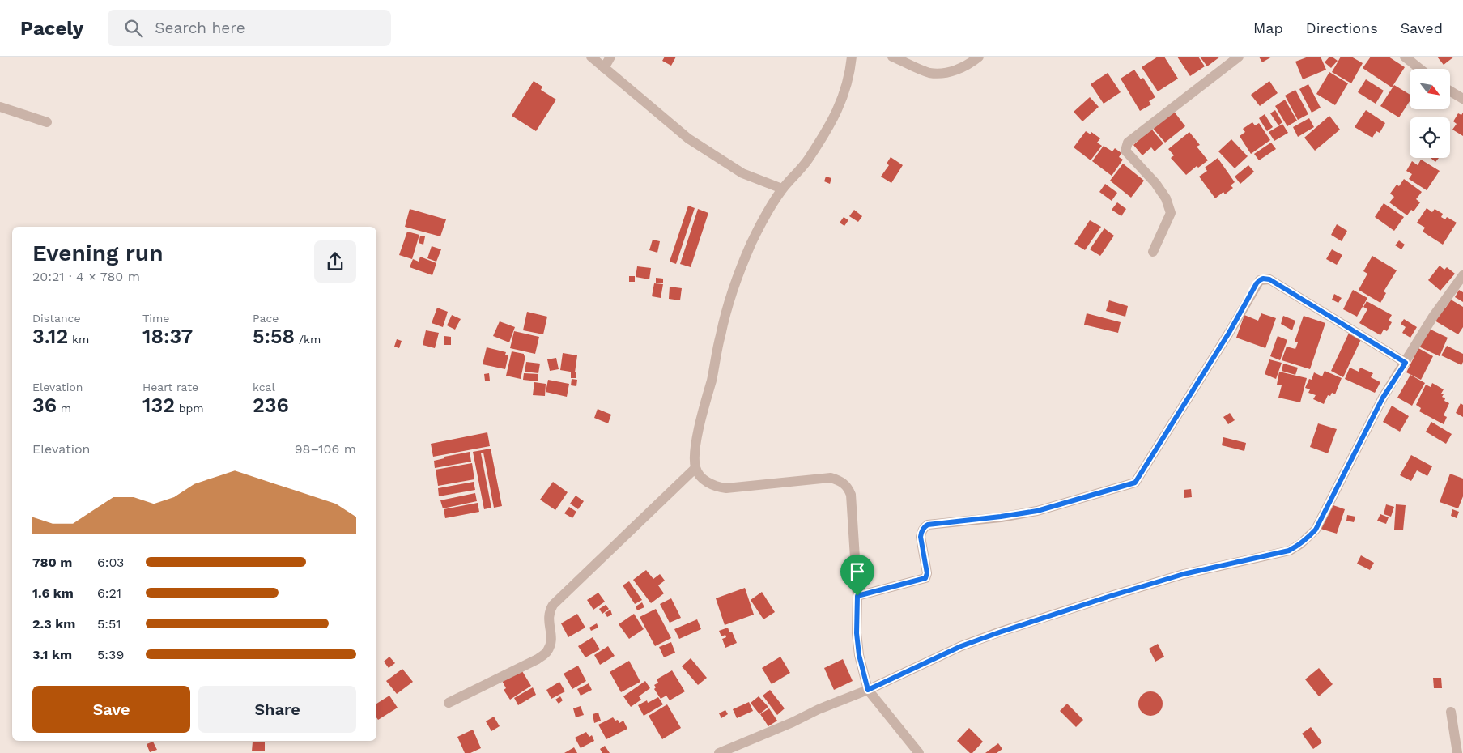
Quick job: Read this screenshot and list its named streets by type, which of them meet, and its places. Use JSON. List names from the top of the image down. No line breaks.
{"north":"bottom right","page":{"header":"Pacely","search":"Search here","nav":["Map","Directions","Saved"],"heading":["Evening run","20:21 · 4 × 780 m"],"stats":[["Distance","3.12 km"],["Time","18:37"],["Pace","5:58 /km"],["Elevation","36 m"],["Heart rate","132 bpm"],["kcal","236"]],"chart":["Elevation","98–106 m"],"list":[{"name":"780 m","note":"6:03"},{"name":"1.6 km","note":"6:21"},{"name":"2.3 km","note":"5:51"},{"name":"3.1 km","note":"5:39"}],"buttons":["Save","Share"]}}
